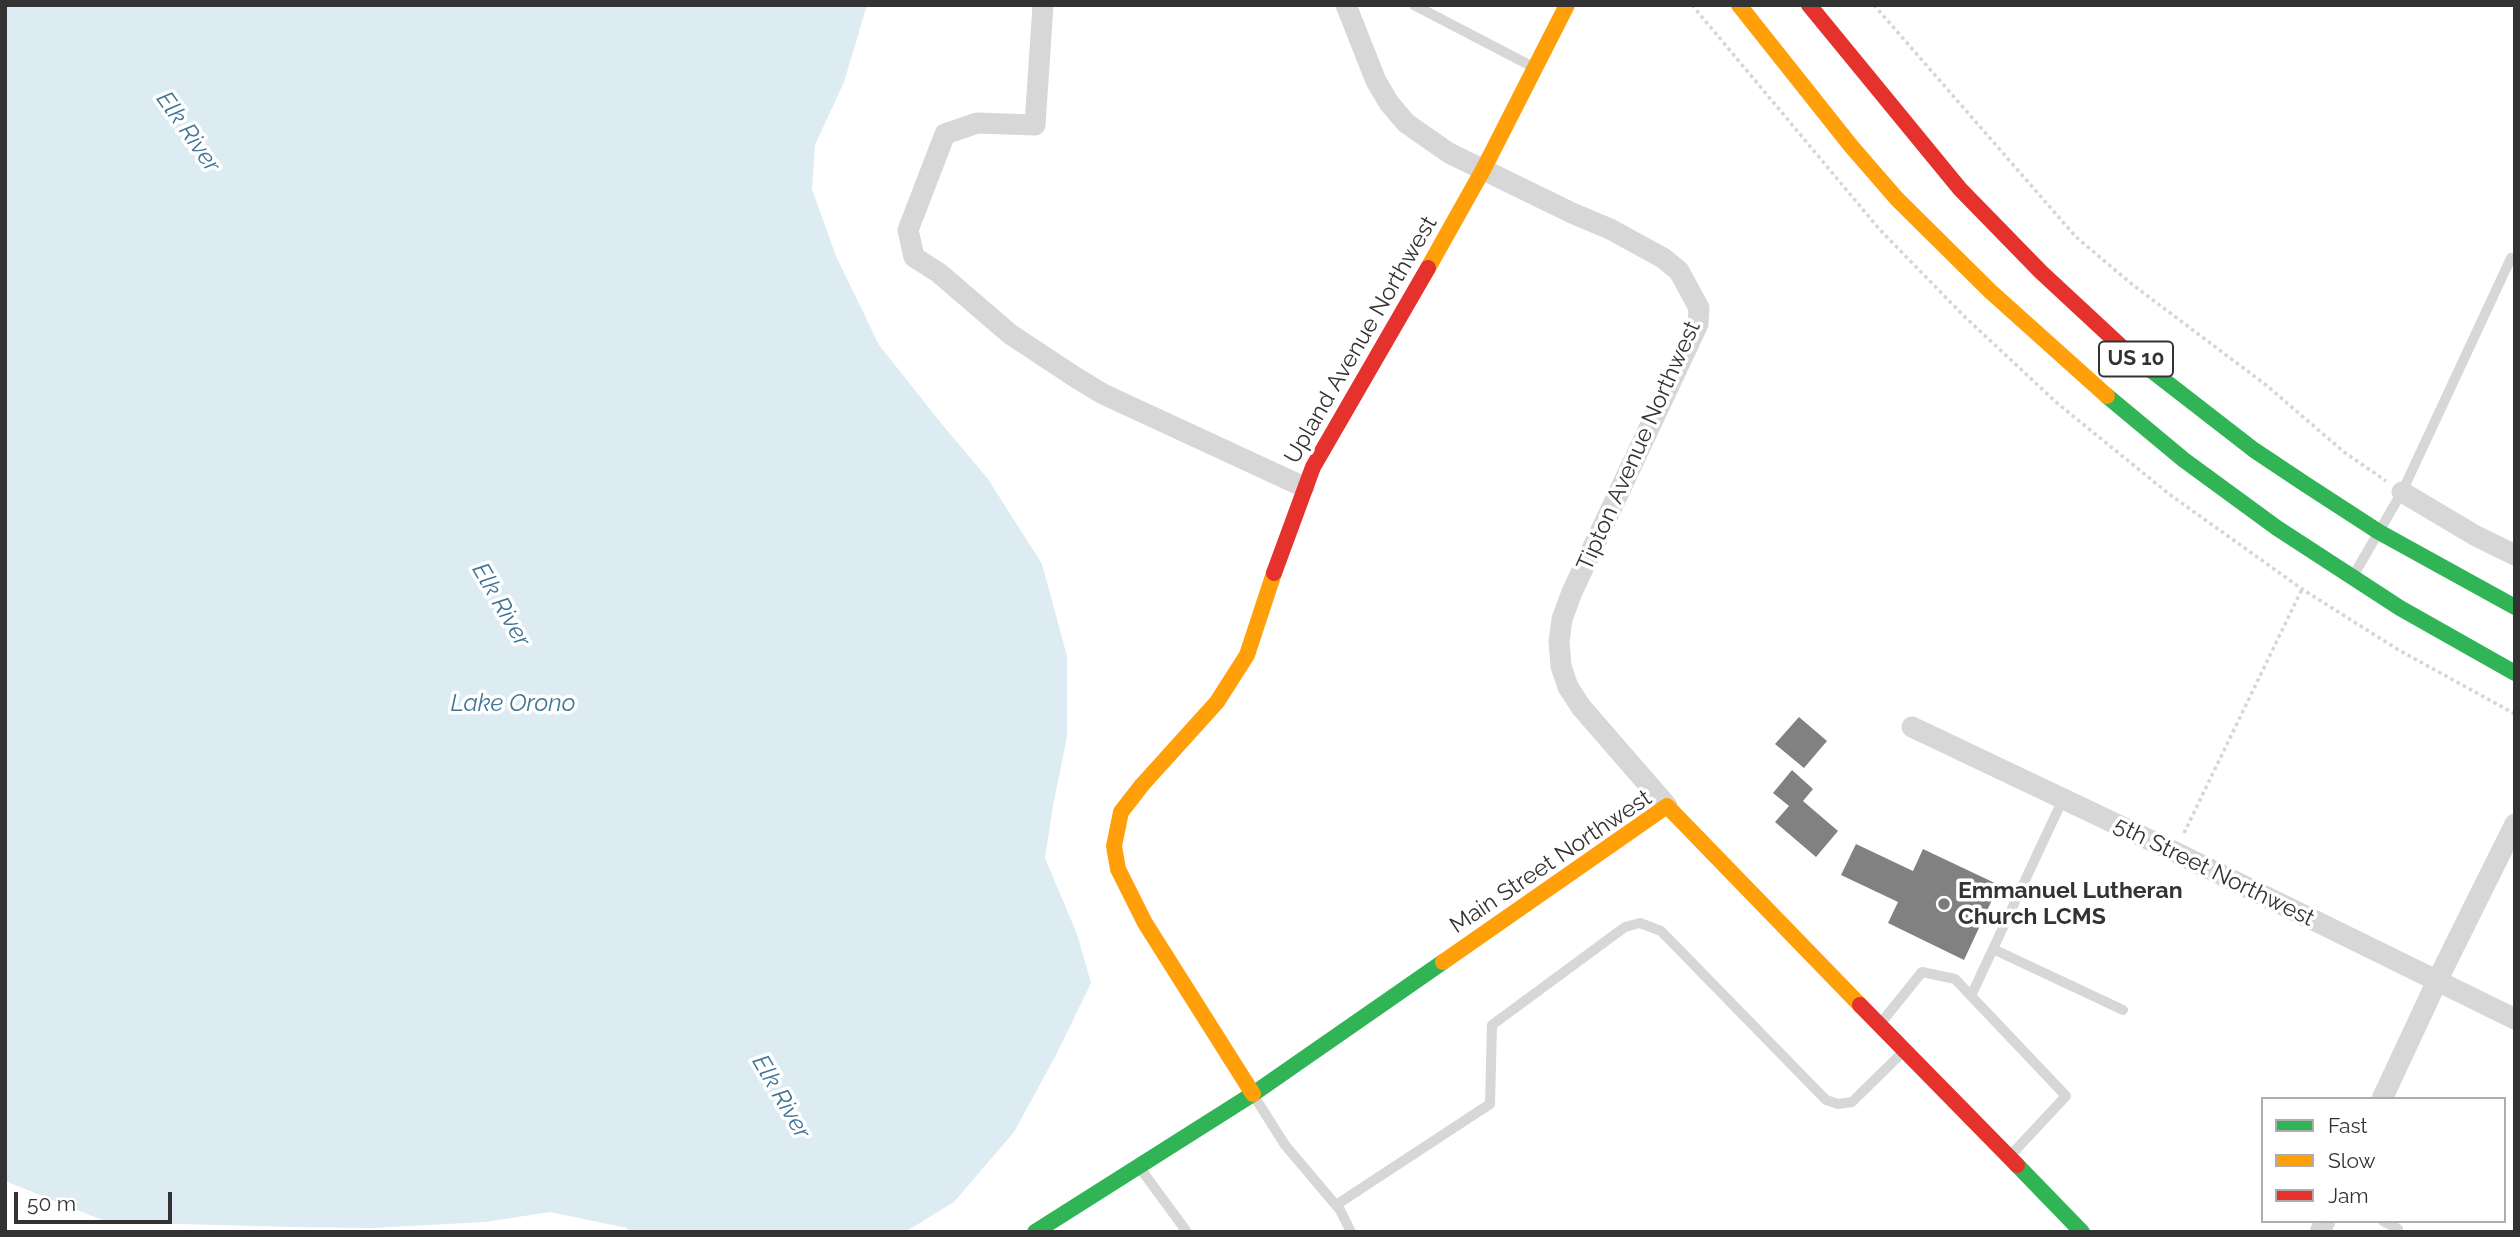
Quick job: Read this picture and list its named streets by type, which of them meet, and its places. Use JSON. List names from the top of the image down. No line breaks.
{"streets":{"main road":["Upland Avenue Northwest","US 10","Main Street Northwest"],"street":["Tipton Avenue Northwest","5th Street Northwest"]},"crossings":[["Upland Avenue Northwest","Tipton Avenue Northwest"],["Upland Avenue Northwest","Main Street Northwest"],["Tipton Avenue Northwest","Main Street Northwest"]],"water":["Elk River","Lake Orono"],"places":["Emmanuel Lutheran Church LCMS"],"legend":["Fast","Slow","Jam"],"scale_bar":"50 m"}
